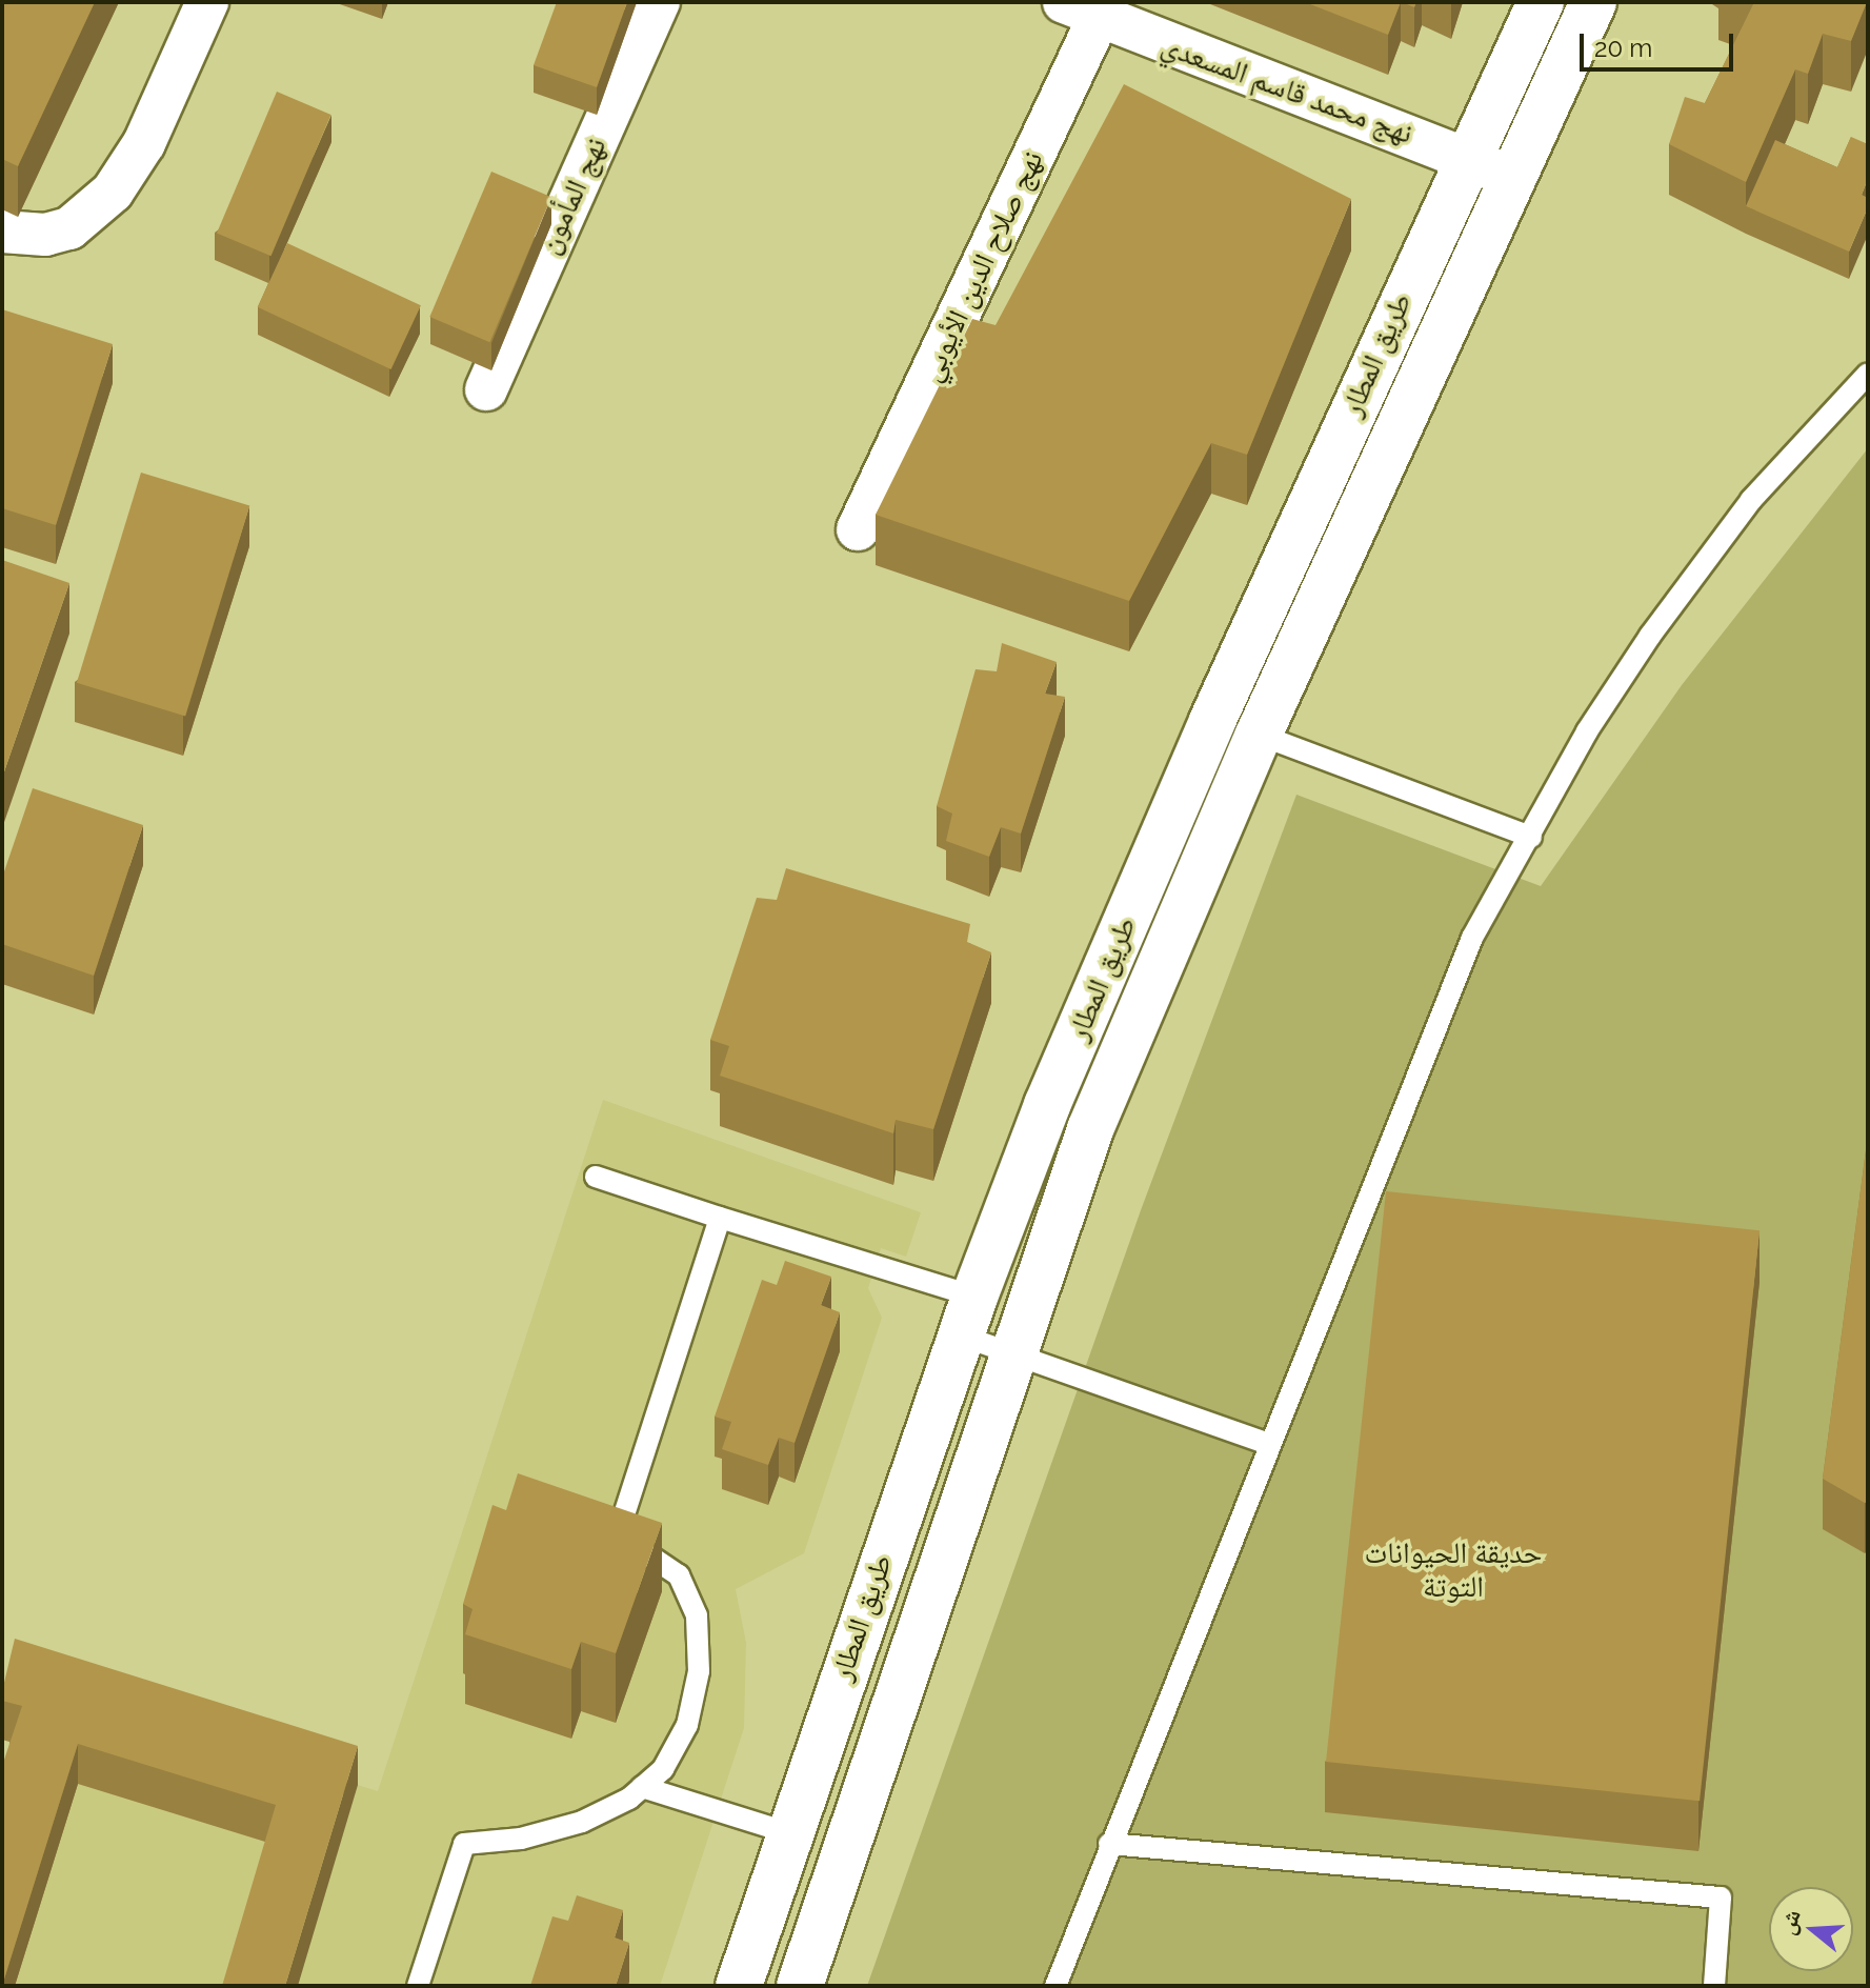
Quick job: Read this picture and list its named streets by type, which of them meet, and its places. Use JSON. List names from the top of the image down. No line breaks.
{"streets":{"main road":["طريق المطار"],"street":["نهج محمد قاسم المسعدي","نهج المأمون","نهج صلاح الدين الأيوبي"]},"crossings":[["نهج محمد قاسم المسعدي","نهج صلاح الدين الأيوبي"],["نهج محمد قاسم المسعدي","طريق المطار"]],"parks":["حديقة الحيوانات التوتة"],"scale_bar":"20 m","north":"left"}
